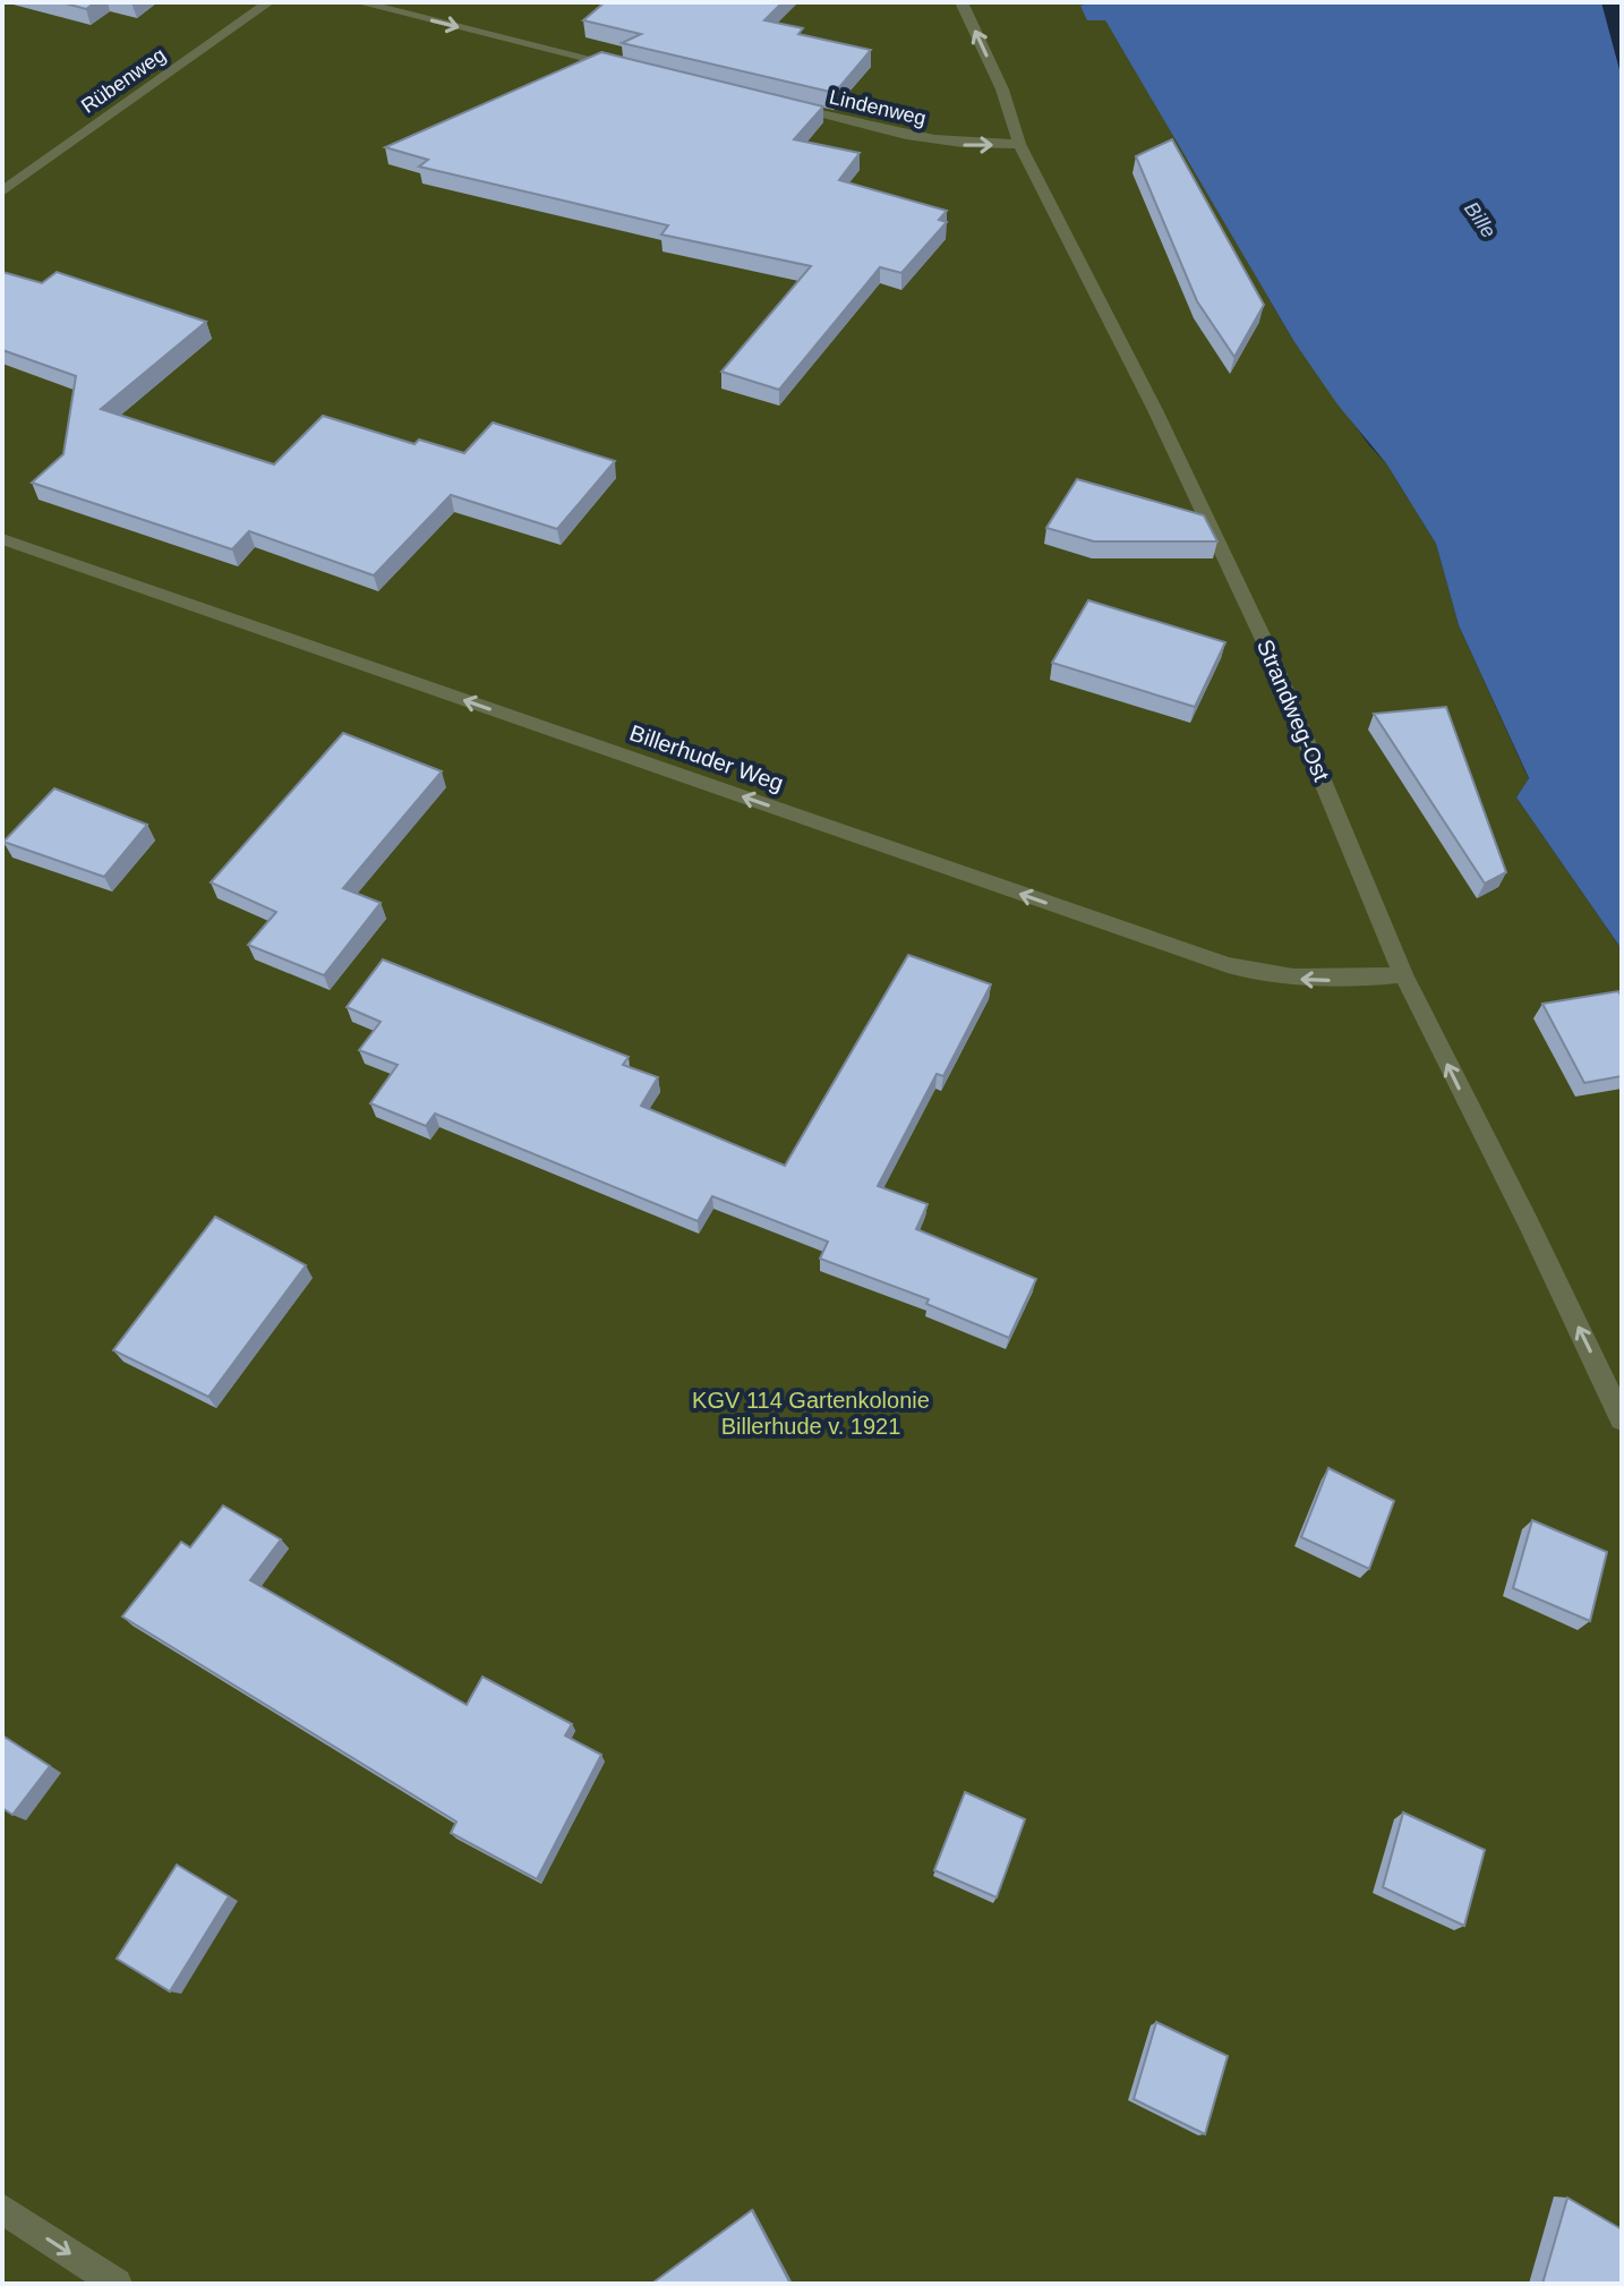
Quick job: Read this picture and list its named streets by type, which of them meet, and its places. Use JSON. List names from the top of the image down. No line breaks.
{"streets":{"lane":["Rübenweg","Lindenweg","Strandweg-Ost","Billerhuder Weg"]},"crossings":[["Lindenweg","Strandweg-Ost"],["Strandweg-Ost","Billerhuder Weg"]],"one_way":["Lindenweg","Strandweg-Ost","Billerhuder Weg"],"water":["Bille"],"parks":["KGV 114 Gartenkolonie Billerhude v. 1921"]}
